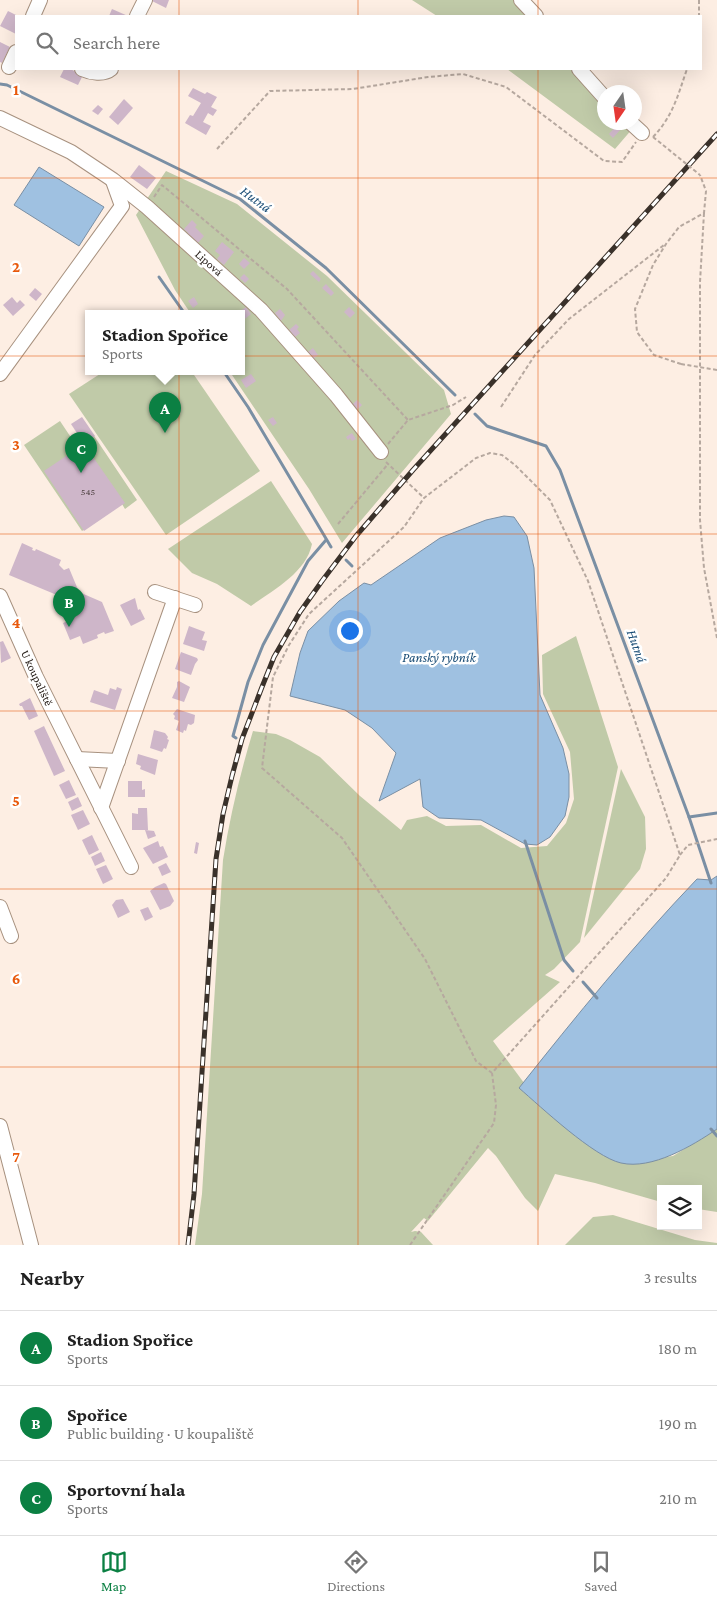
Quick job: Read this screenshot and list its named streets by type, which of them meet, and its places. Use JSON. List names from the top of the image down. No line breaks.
{"streets":{"street":["Lipová","U koupaliště"]},"water":["Hutná","Panský rybník"],"house_numbers":["545"],"north":"bottom","page":{"search":"Search here","popup":["Stadion Spořice","Sports"],"pins":["A","C","B"],"heading":["Nearby","3 results"],"list":[{"mark":"A","name":"Stadion Spořice","note":"Sports","value":"180 m"},{"mark":"B","name":"Spořice","note":"Public building · U koupaliště","value":"190 m"},{"mark":"C","name":"Sportovní hala","note":"Sports","value":"210 m"}],"nav":["Map","Directions","Saved"]},"grid":{"rows":["1","2","3","4","5","6","7"]}}
